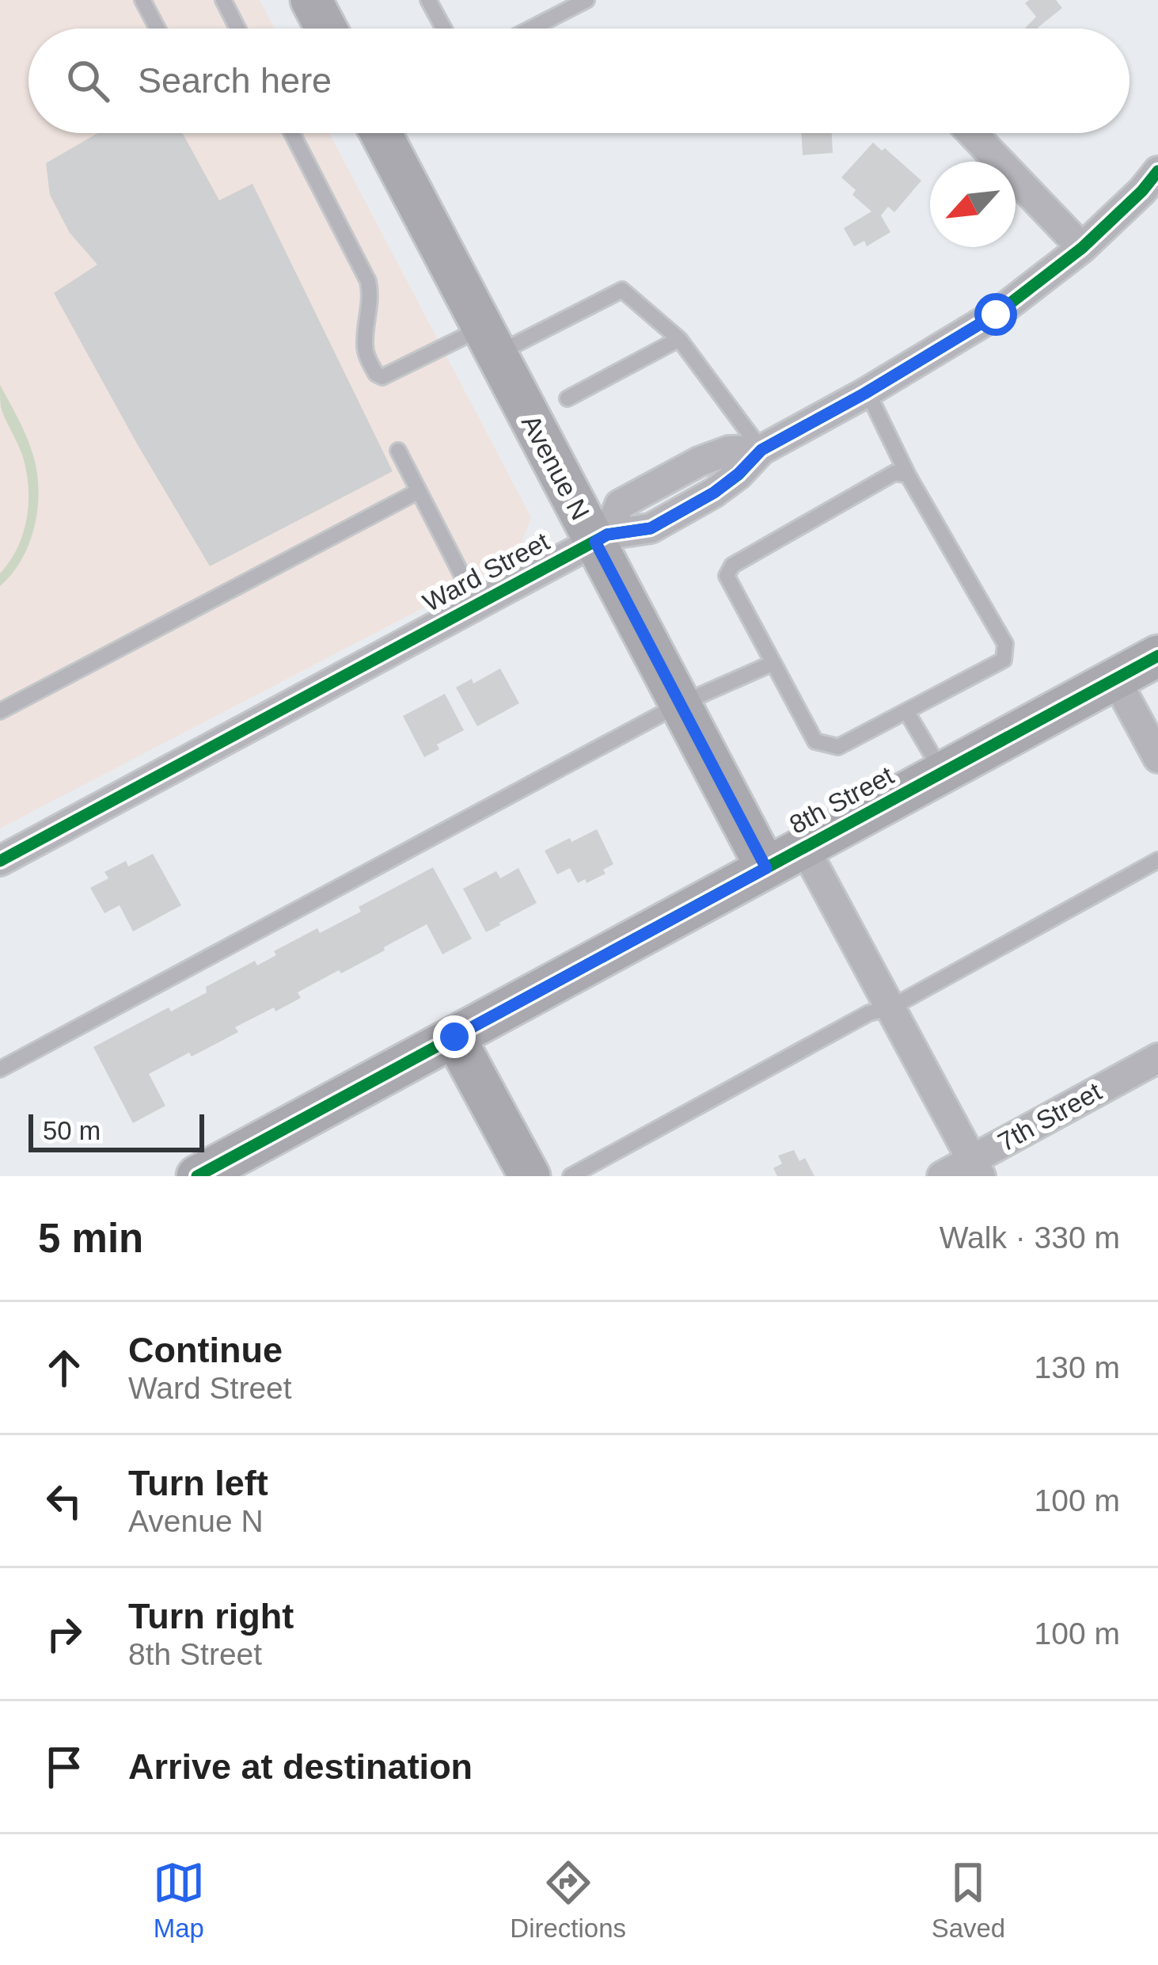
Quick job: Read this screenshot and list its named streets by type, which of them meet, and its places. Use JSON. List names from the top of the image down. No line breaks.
{"streets":{"street":["Avenue N","Ward Street","8th Street","7th Street"]},"crossings":[["Avenue N","Ward Street"],["Avenue N","8th Street"]],"scale_bar":"50 m","north":"bottom left","page":{"search":"Search here","scale":"50 m","heading":["5 min","Walk · 330 m"],"list":[["Continue","Ward Street","130 m"],["Turn left","Avenue N","100 m"],["Turn right","8th Street","100 m"],"Arrive at destination"],"nav":["Map","Directions","Saved"]}}
